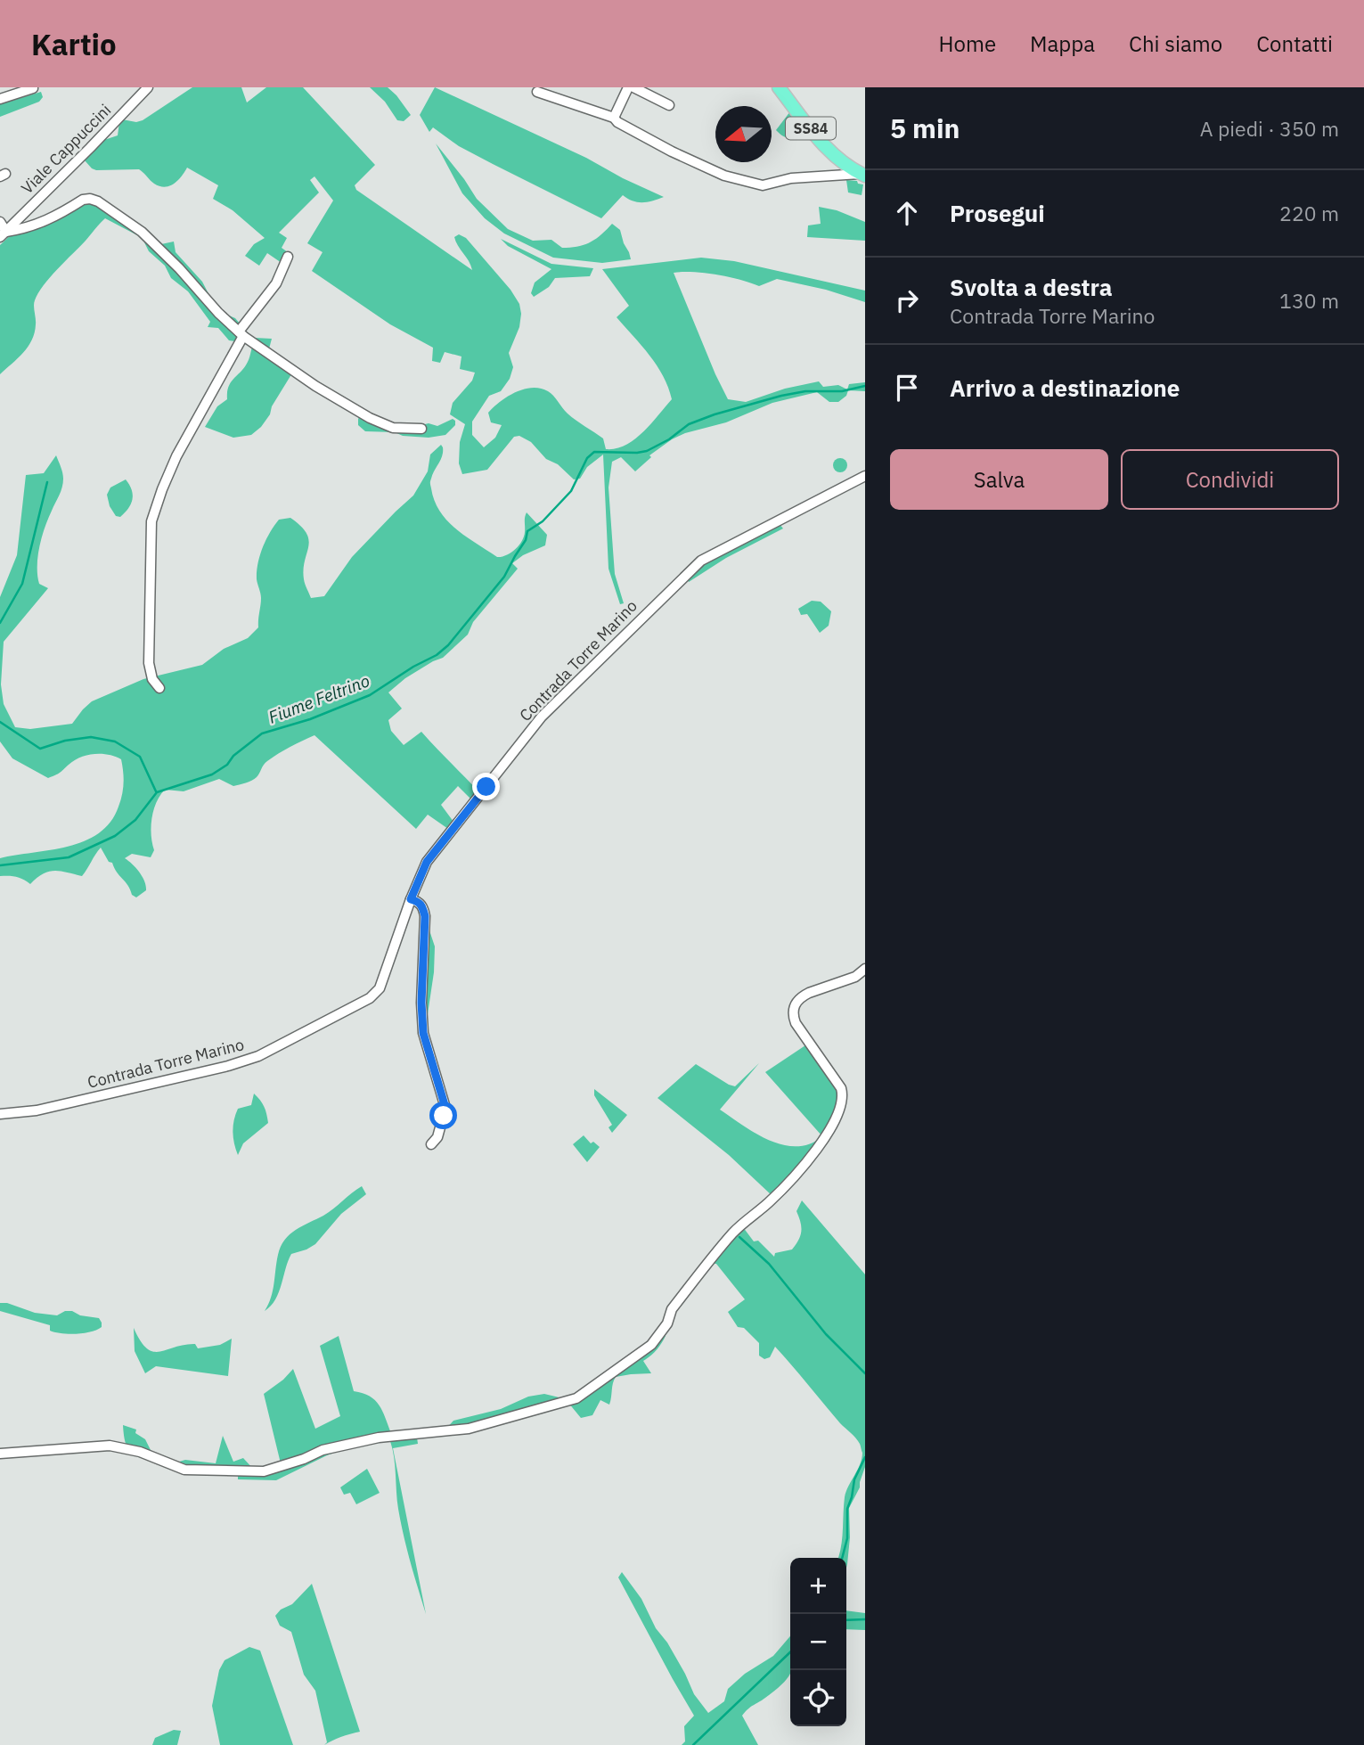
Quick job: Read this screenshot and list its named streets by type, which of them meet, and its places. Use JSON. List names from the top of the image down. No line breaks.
{"streets":{"main road":["SS84"],"street":["Viale Cappuccini","Contrada Torre Marino"]},"water":["Fiume Feltrino"],"north":"left","page":{"header":"Kartio","nav":["Home","Mappa","Chi siamo","Contatti"],"heading":["5 min","A piedi · 350 m"],"list":[["Prosegui","220 m"],["Svolta a destra","Contrada Torre Marino","130 m"],"Arrivo a destinazione"],"buttons":["Salva","Condividi"],"map_buttons":["+","−"]}}
